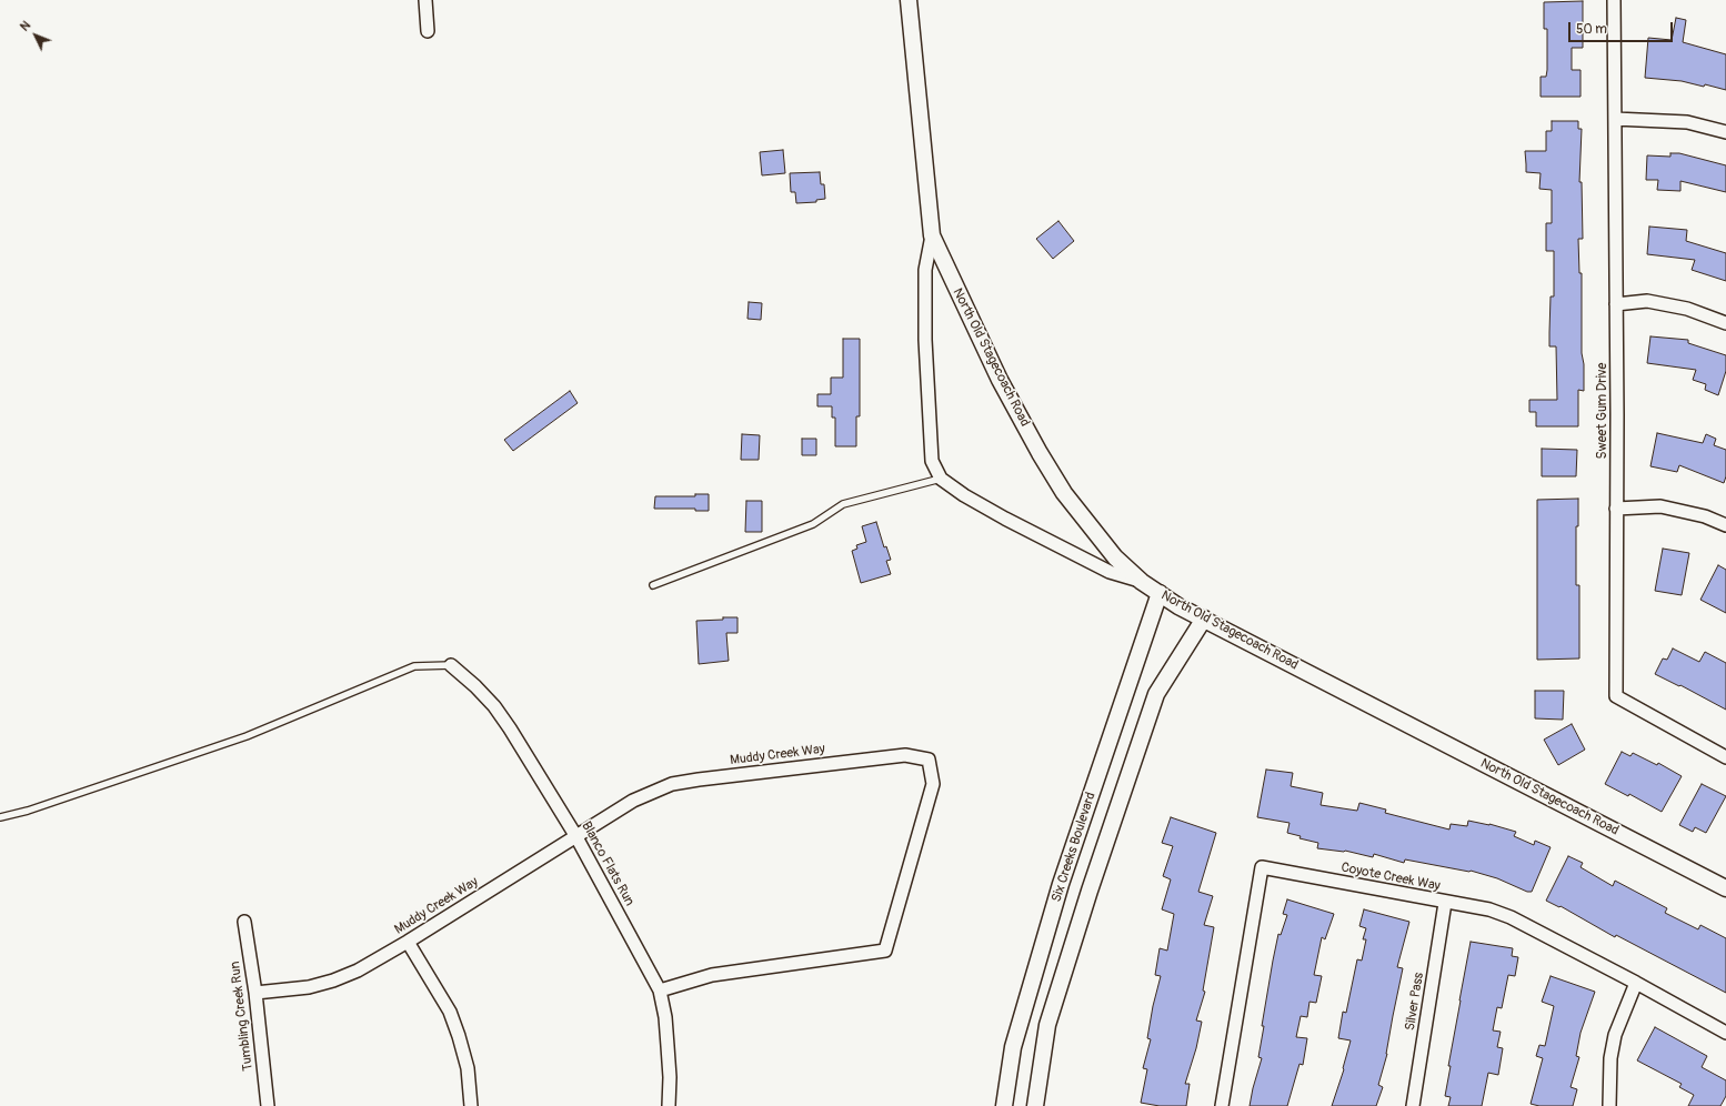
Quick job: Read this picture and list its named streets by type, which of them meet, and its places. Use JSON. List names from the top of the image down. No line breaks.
{"streets":{"street":["North Old Stagecoach Road","Sweet Gum Drive","Muddy Creek Way","Six Creeks Boulevard","Blanco Flats Run","Coyote Creek Way","Silver Pass","Tumbling Creek Run"]},"crossings":[["North Old Stagecoach Road","Six Creeks Boulevard"],["Muddy Creek Way","Blanco Flats Run"],["Muddy Creek Way","Tumbling Creek Run"],["Coyote Creek Way","Silver Pass"]],"scale_bar":"50 m","north":"top left"}
